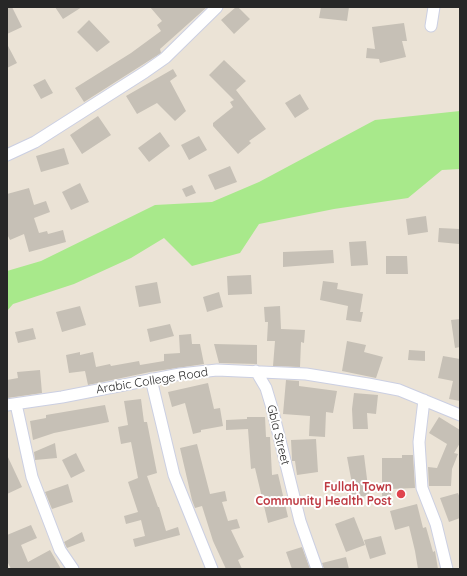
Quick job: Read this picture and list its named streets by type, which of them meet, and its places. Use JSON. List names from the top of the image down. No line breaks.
{"streets":{"street":["Arabic College Road","Gbla Street"]},"crossings":[["Arabic College Road","Gbla Street"]],"places":["Fullah Town Community Health Post"]}
